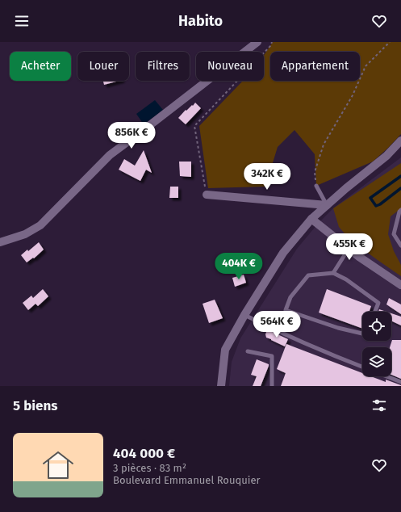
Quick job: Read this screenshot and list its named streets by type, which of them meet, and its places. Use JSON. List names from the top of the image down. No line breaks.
{"page":{"header":"Habito","chip":["Acheter","Louer","Filtres","Nouveau","Appartement"],"price":["856K €","342K €","455K €","404K €","564K €"],"heading":"5 biens","list":[{"name":"404 000 €","note":"3 pièces · 83 m² · Boulevard Emmanuel Rouquier"}]}}
